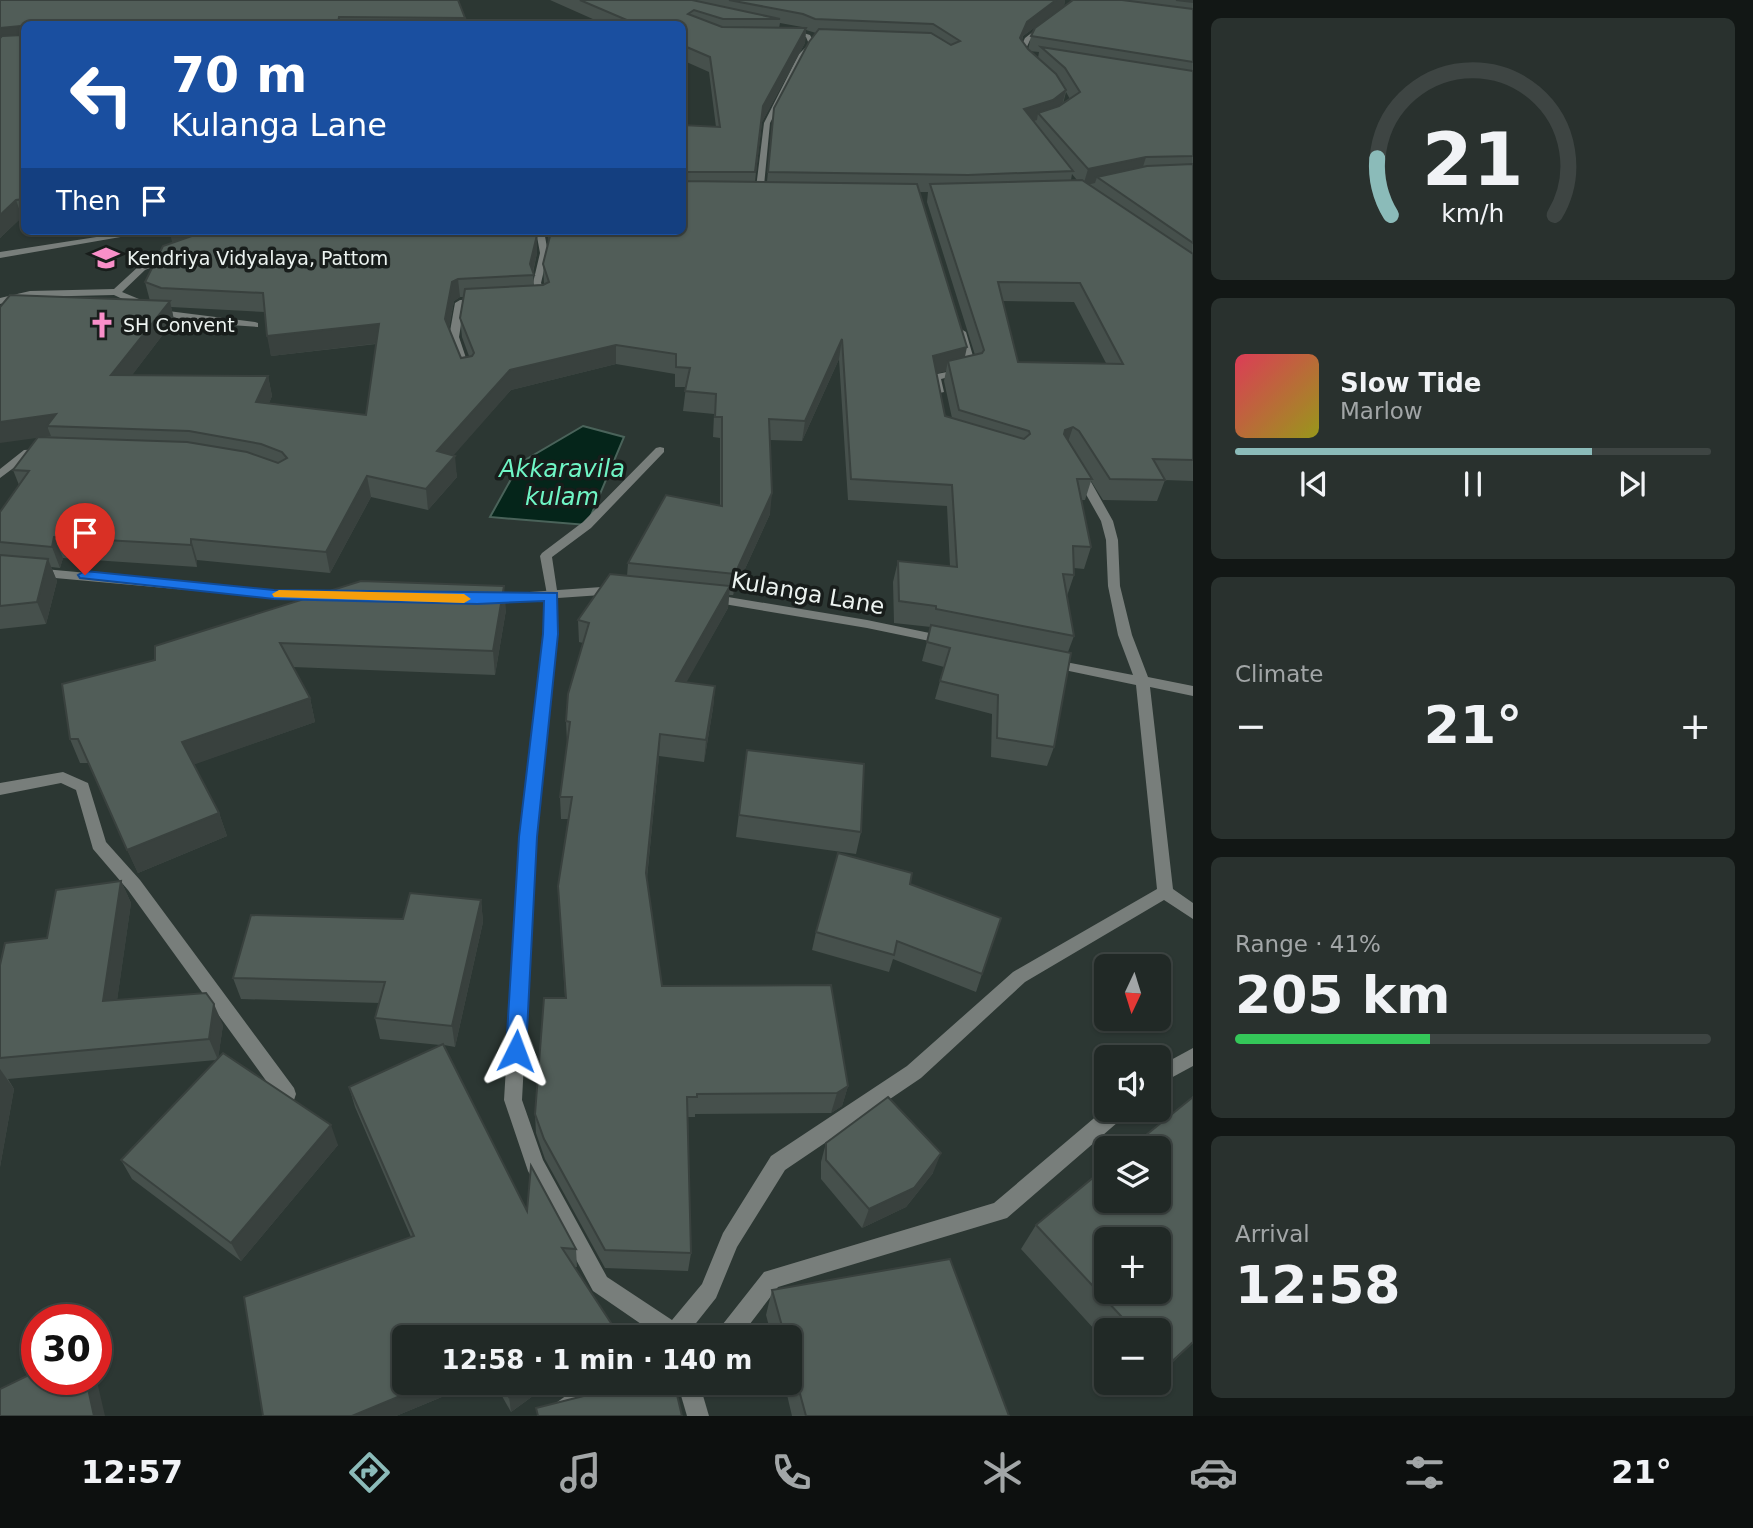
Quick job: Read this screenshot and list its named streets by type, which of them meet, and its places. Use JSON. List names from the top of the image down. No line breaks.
{"streets":{"street":["Kulanga Lane"]},"water":["Akkaravila kulam"],"places":{"school or university":["Kendriya Vidyalaya, Pattom"],"church":["SH Convent"]},"north":"bottom","page":{"turn":["70 m","Kulanga Lane"],"then":"Then","song":["Slow Tide","Marlow"],"tile":["Climate",["Range · 41%","205 km"],["Arrival","12:58"]],"heat":["−","21°","+"],"map_buttons":["+","−"],"limit":"30","trip":"12:58 · 1 min · 140 m","tabs":["12:57","21°"],"gauge":["21","km/h"]}}
